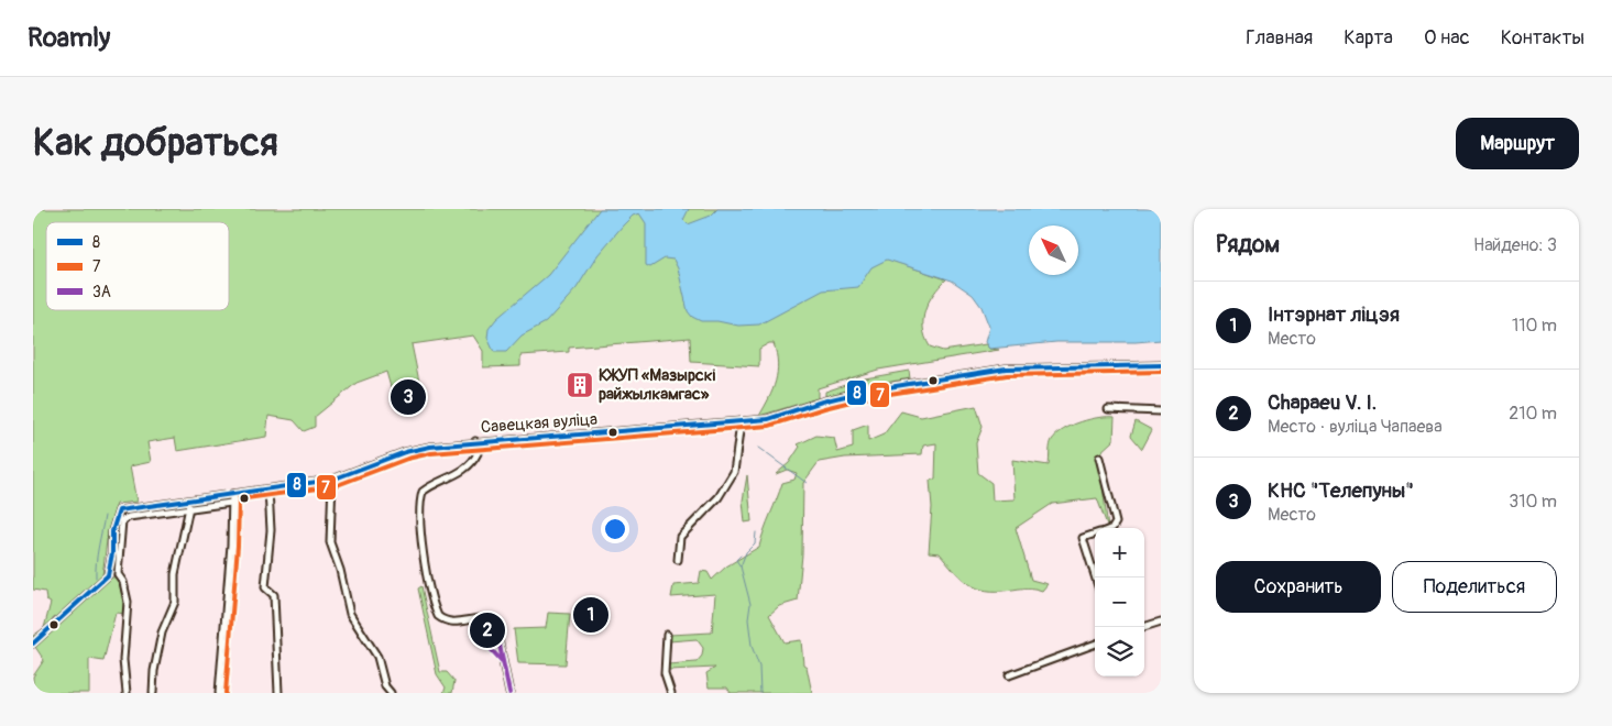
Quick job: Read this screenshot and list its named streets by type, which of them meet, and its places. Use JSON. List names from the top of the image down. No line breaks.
{"streets":{"street":["Савецкая вуліца"]},"places":{"building":["КЖУП «Мазырскі райжылкамгас»"]},"lines":["transit line 8","transit line 7","transit line 3А"],"legend":["8","7","3А"],"north":"top left","page":{"header":"Roamly","nav":["Главная","Карта","О нас","Контакты"],"buttons":["Маршрут",["Сохранить","Поделиться"]],"title":"Как добраться","heading":["Рядом","Найдено: 3"],"list":[{"mark":"1","name":"Інтэрнат ліцэя","note":"Место","value":"110 m"},{"mark":"2","name":"Chapaeu V. I.","note":"Место · вуліца Чапаева","value":"210 m"},{"mark":"3","name":"КНС \"Телепуны\"","note":"Место","value":"310 m"}],"pins":["3","1","2"],"map_buttons":["+","−"]}}
